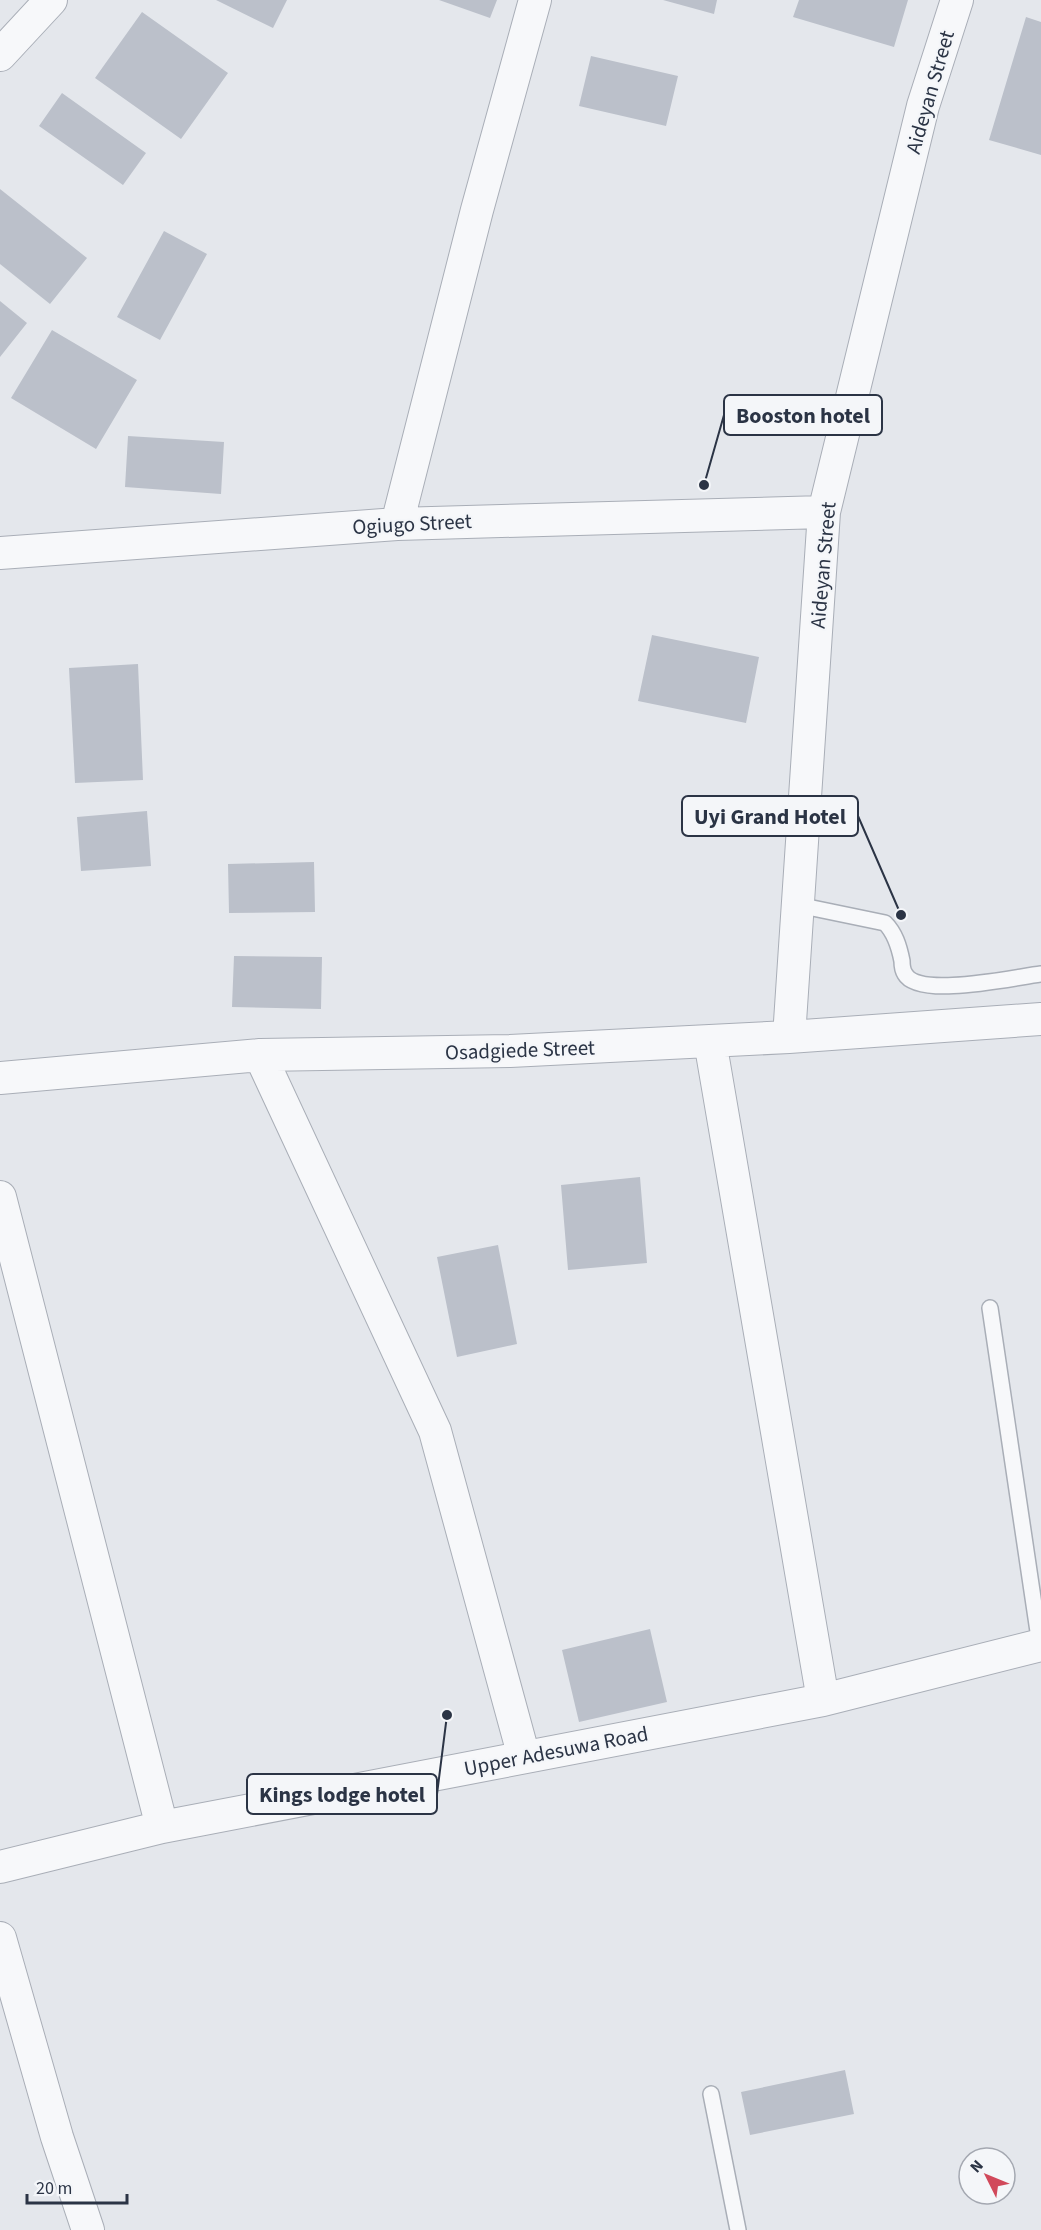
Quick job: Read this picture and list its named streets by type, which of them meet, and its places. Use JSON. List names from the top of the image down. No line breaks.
{"streets":{"street":["Aideyan Street","Ogiugo Street","Osadgiede Street","Upper Adesuwa Road"]},"crossings":[["Aideyan Street","Ogiugo Street"],["Aideyan Street","Osadgiede Street"]],"places":["Booston hotel","Uyi Grand Hotel","Kings lodge hotel"],"scale_bar":"20 m","north":"top left"}
